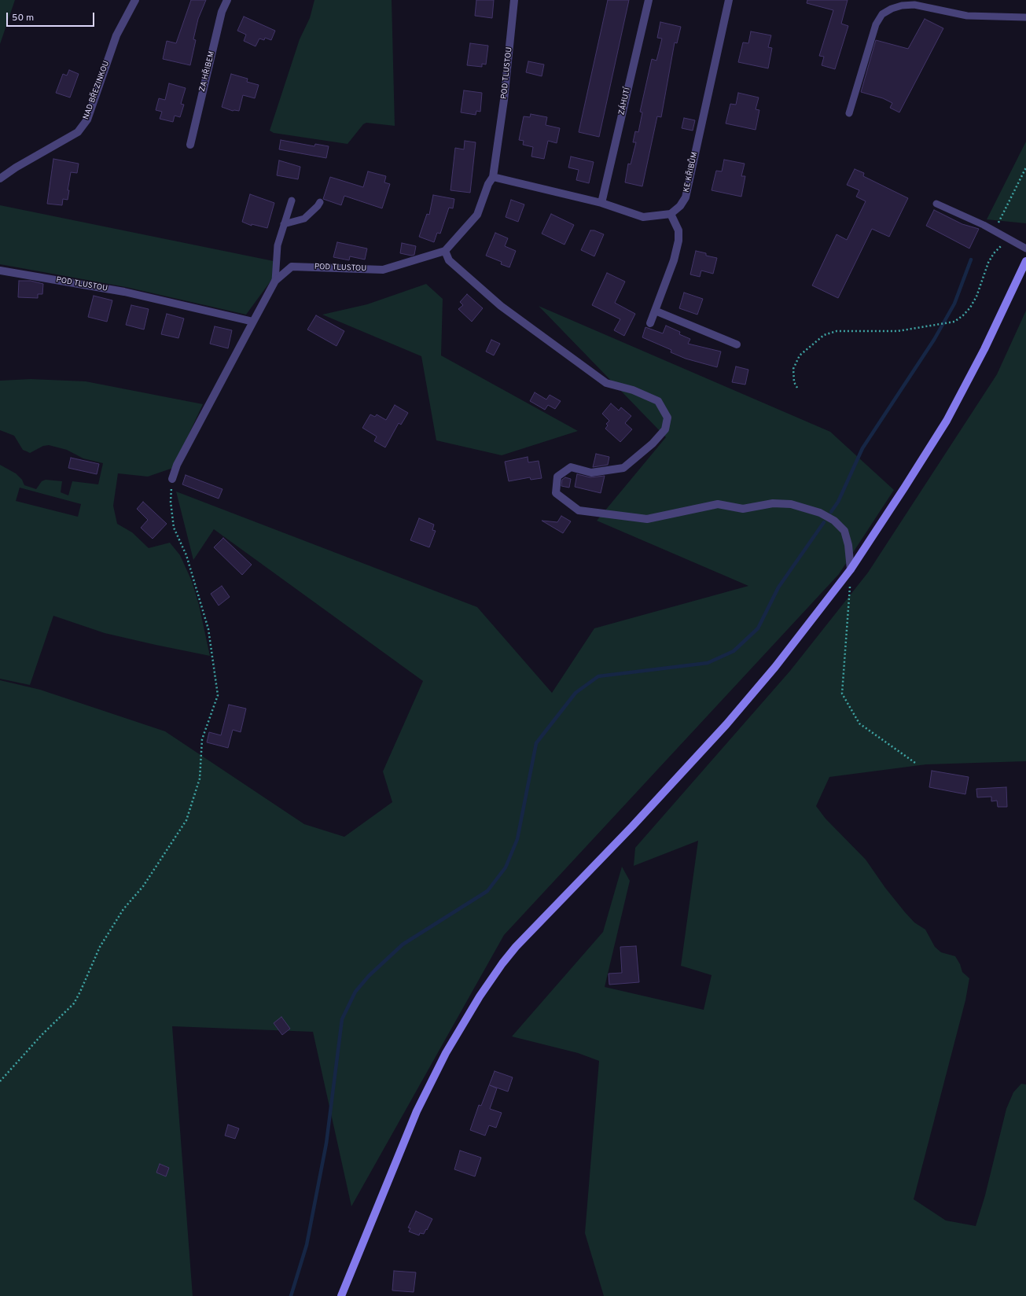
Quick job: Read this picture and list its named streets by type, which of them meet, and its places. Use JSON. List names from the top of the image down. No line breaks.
{"streets":{"street":["ZA HŘIBEM","POD TLUSTOU","NAD BŘEZINKOU","ZÁHUTÍ","KE KŘIBŮM"]},"scale_bar":"50 m"}
